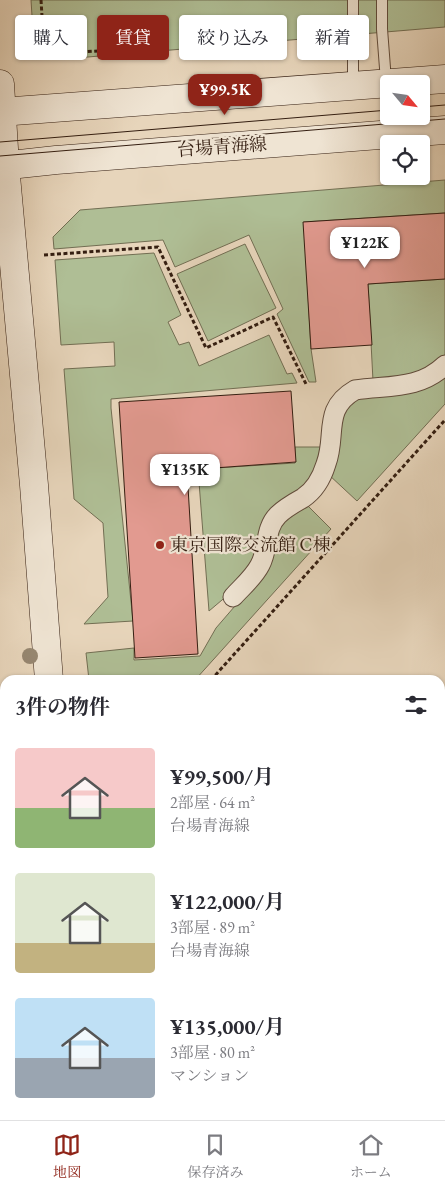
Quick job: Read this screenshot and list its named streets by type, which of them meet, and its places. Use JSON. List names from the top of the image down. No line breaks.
{"streets":{"main road":["台場青海線"]},"places":["東京国際交流館 C棟"],"north":"bottom right","page":{"chip":["購入","賃貸","絞り込み","新着"],"price":["¥99.5K","¥122K","¥135K"],"heading":"3件の物件","list":[{"name":"¥99,500/月","note":"2部屋 · 64 m² · 台場青海線"},{"name":"¥122,000/月","note":"3部屋 · 89 m² · 台場青海線"},{"name":"¥135,000/月","note":"3部屋 · 80 m² · マンション"}],"tabs":["地図","保存済み","ホーム"]}}
